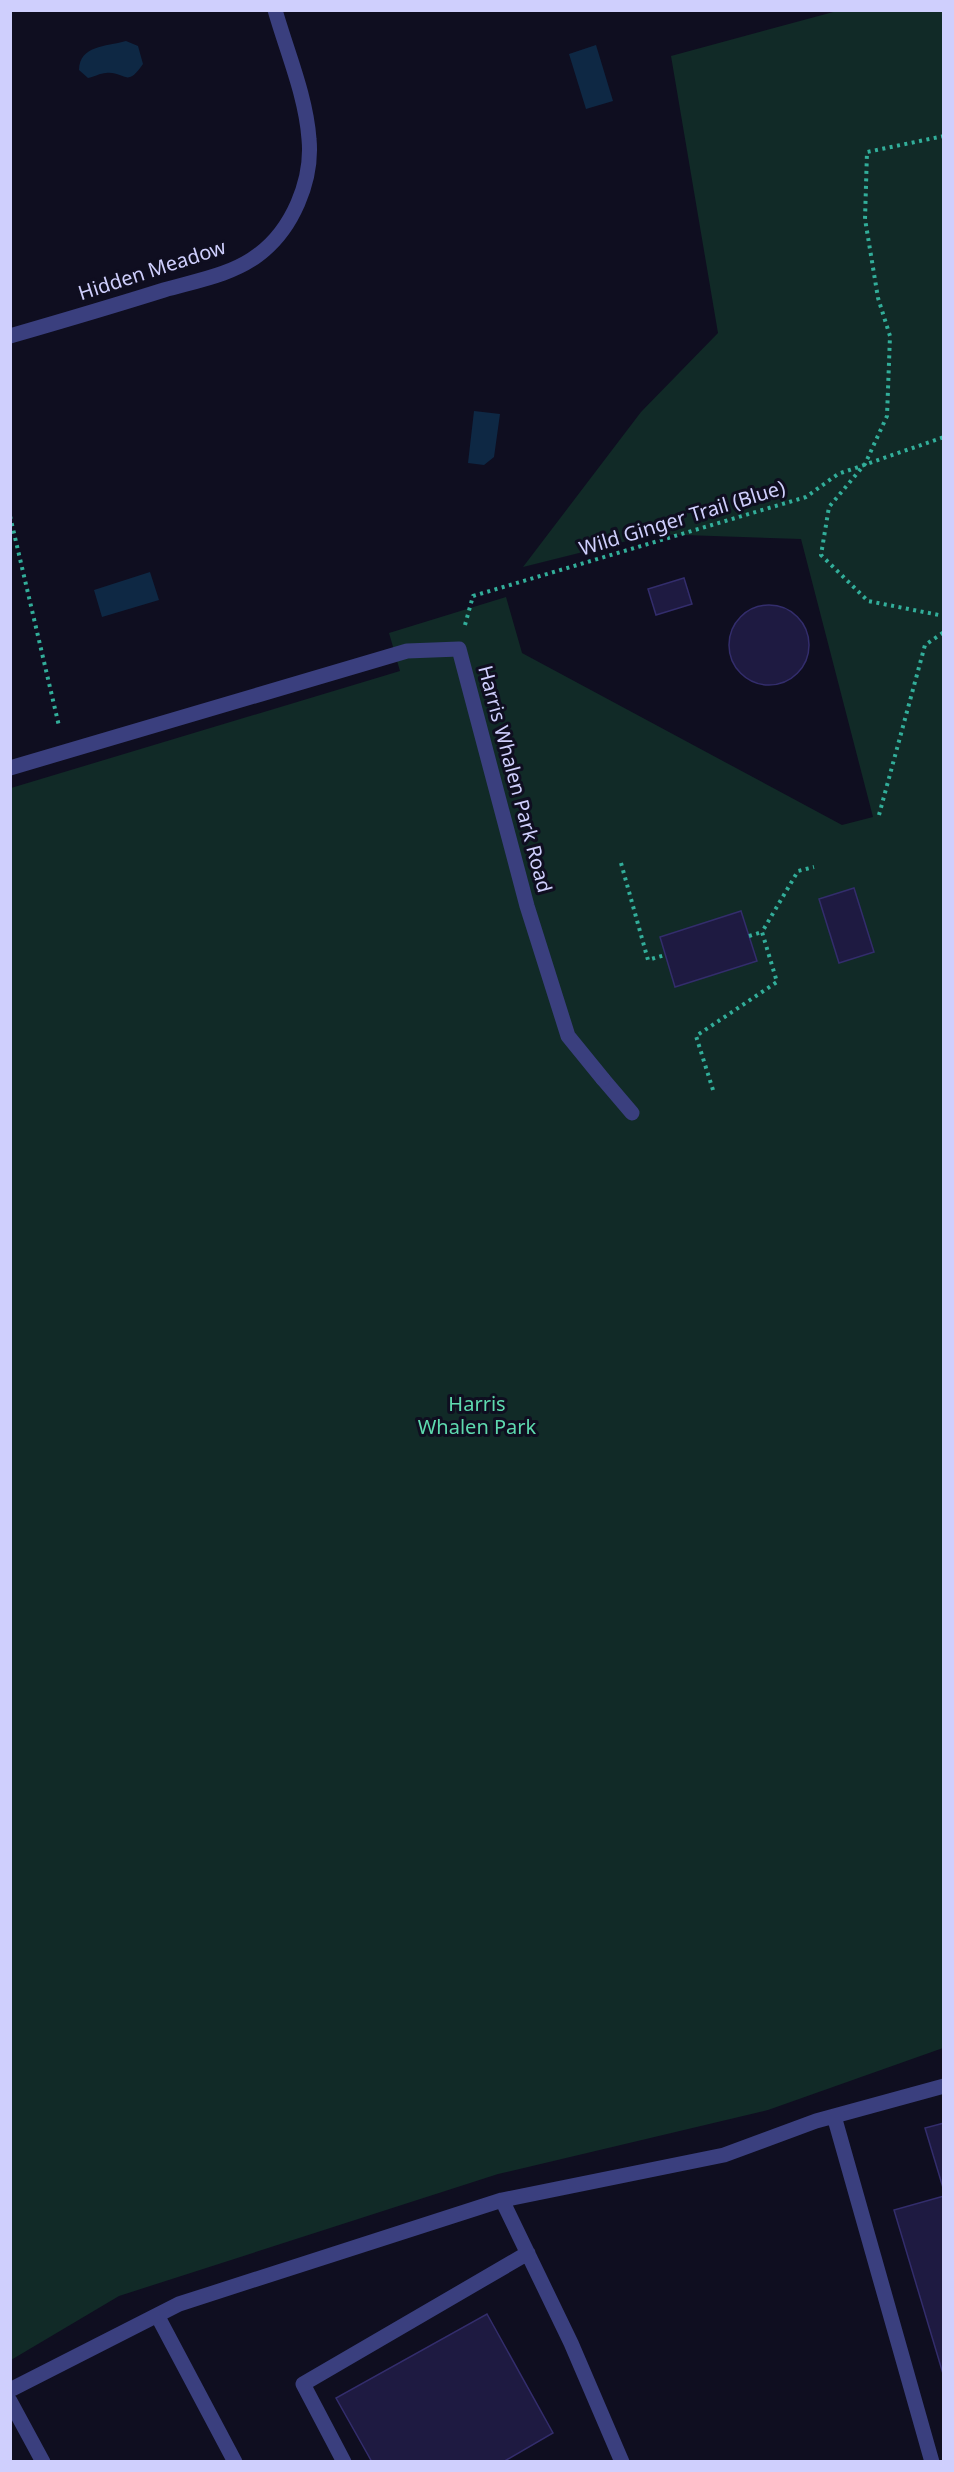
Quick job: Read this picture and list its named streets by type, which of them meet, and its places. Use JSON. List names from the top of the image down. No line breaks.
{"streets":{"street":["Hidden Meadow","Harris Whalen Park Road"],"path":["Wild Ginger Trail (Blue)"]},"crossings":[["Wild Ginger Trail (Blue)","Harris Whalen Park Road"]],"parks":["Harris Whalen Park"]}
